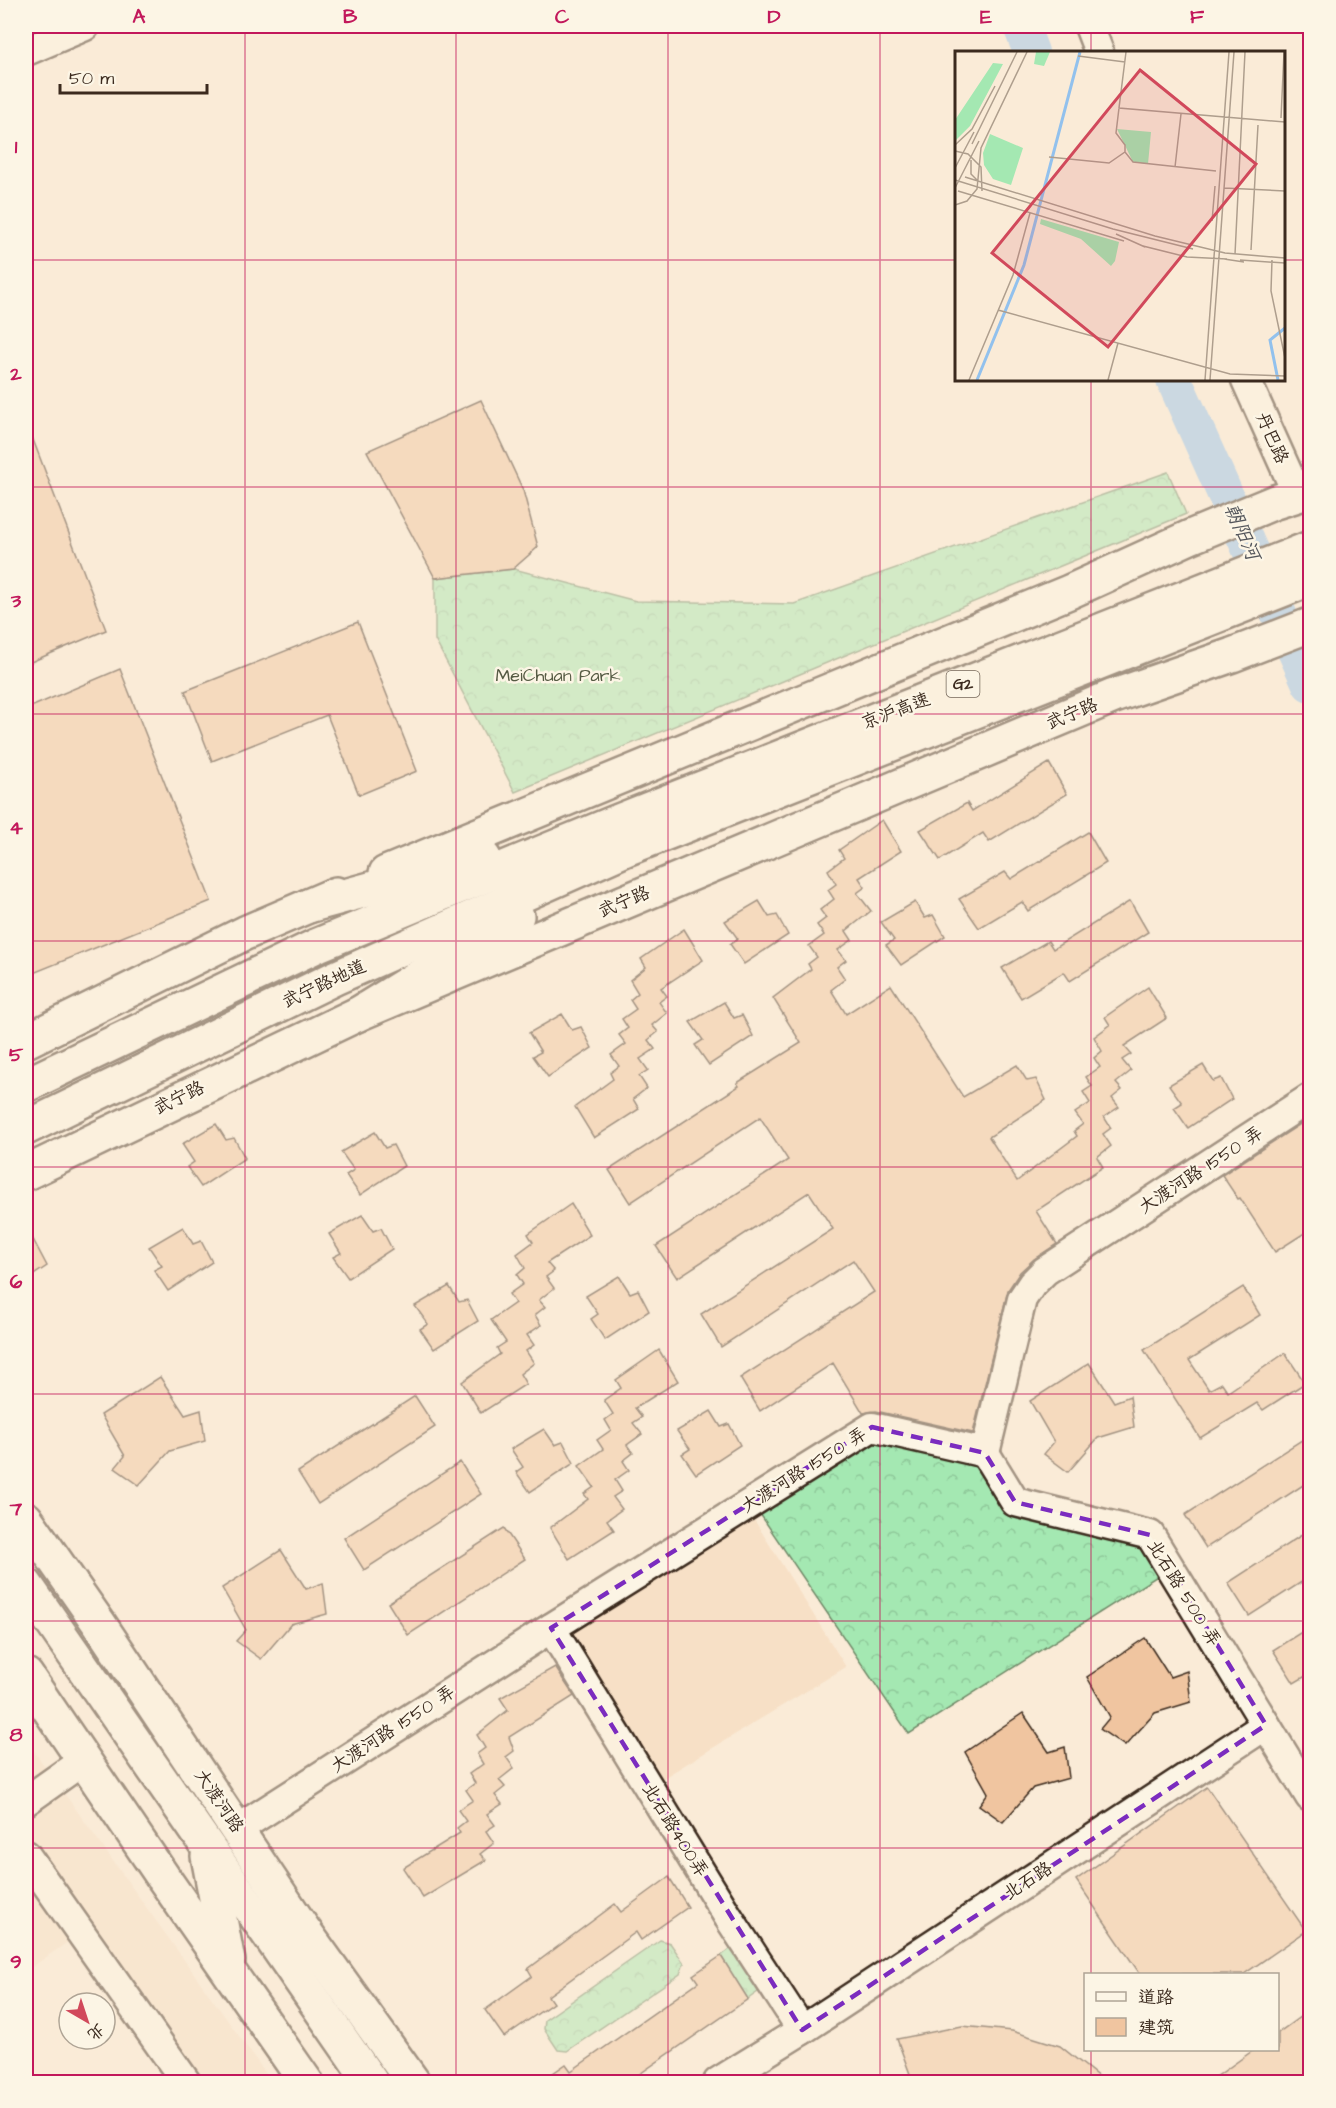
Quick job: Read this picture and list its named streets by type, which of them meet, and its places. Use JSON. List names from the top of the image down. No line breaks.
{"streets":{"main road":["G2","京沪高速","武宁路","武宁路地道","大渡河路"],"street":["丹巴路","大渡河路 1550 弄","北石路 500 弄","北石路400弄","北石路"]},"crossings":[["京沪高速","武宁路地道"],["大渡河路 1550 弄","北石路 500 弄"],["大渡河路 1550 弄","大渡河路"],["大渡河路 1550 弄","北石路400弄"],["北石路 500 弄","北石路"],["北石路400弄","北石路"]],"water":["朝阳河"],"parks":["MeiChuan Park"],"legend":["道路","建筑"],"scale_bar":"50 m","north":"bottom right","grid":{"columns":["A","B","C","D","E","F"],"rows":["1","2","3","4","5","6","7","8","9"]}}
